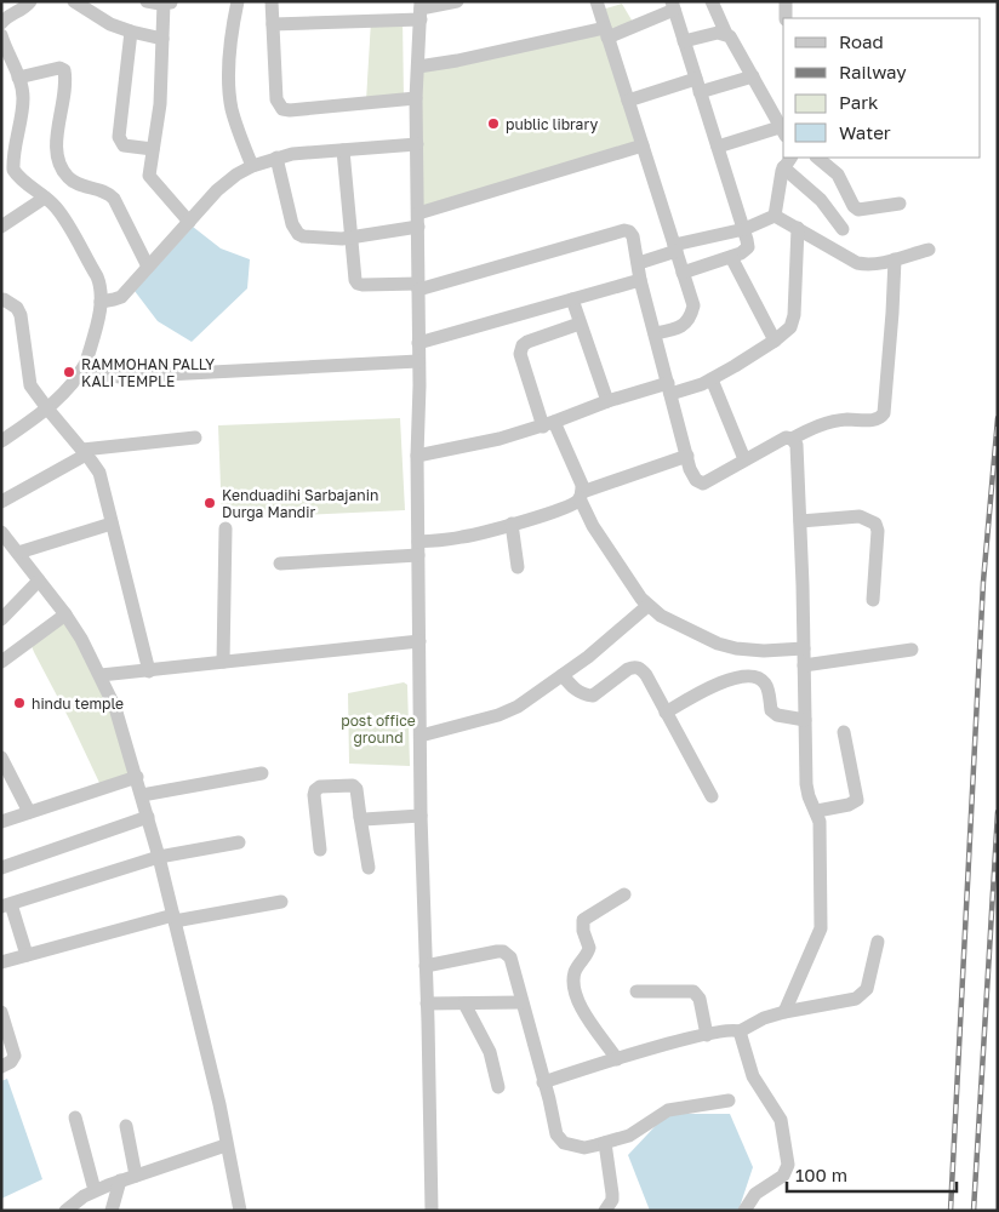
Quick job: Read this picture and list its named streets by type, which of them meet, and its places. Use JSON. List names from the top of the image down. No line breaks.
{"parks":["post office ground"],"places":["public library","RAMMOHAN PALLY KALI TEMPLE","Kenduadihi Sarbajanin Durga Mandir","hindu temple"],"legend":["Road","Railway","Park","Water"],"scale_bar":"100 m"}
